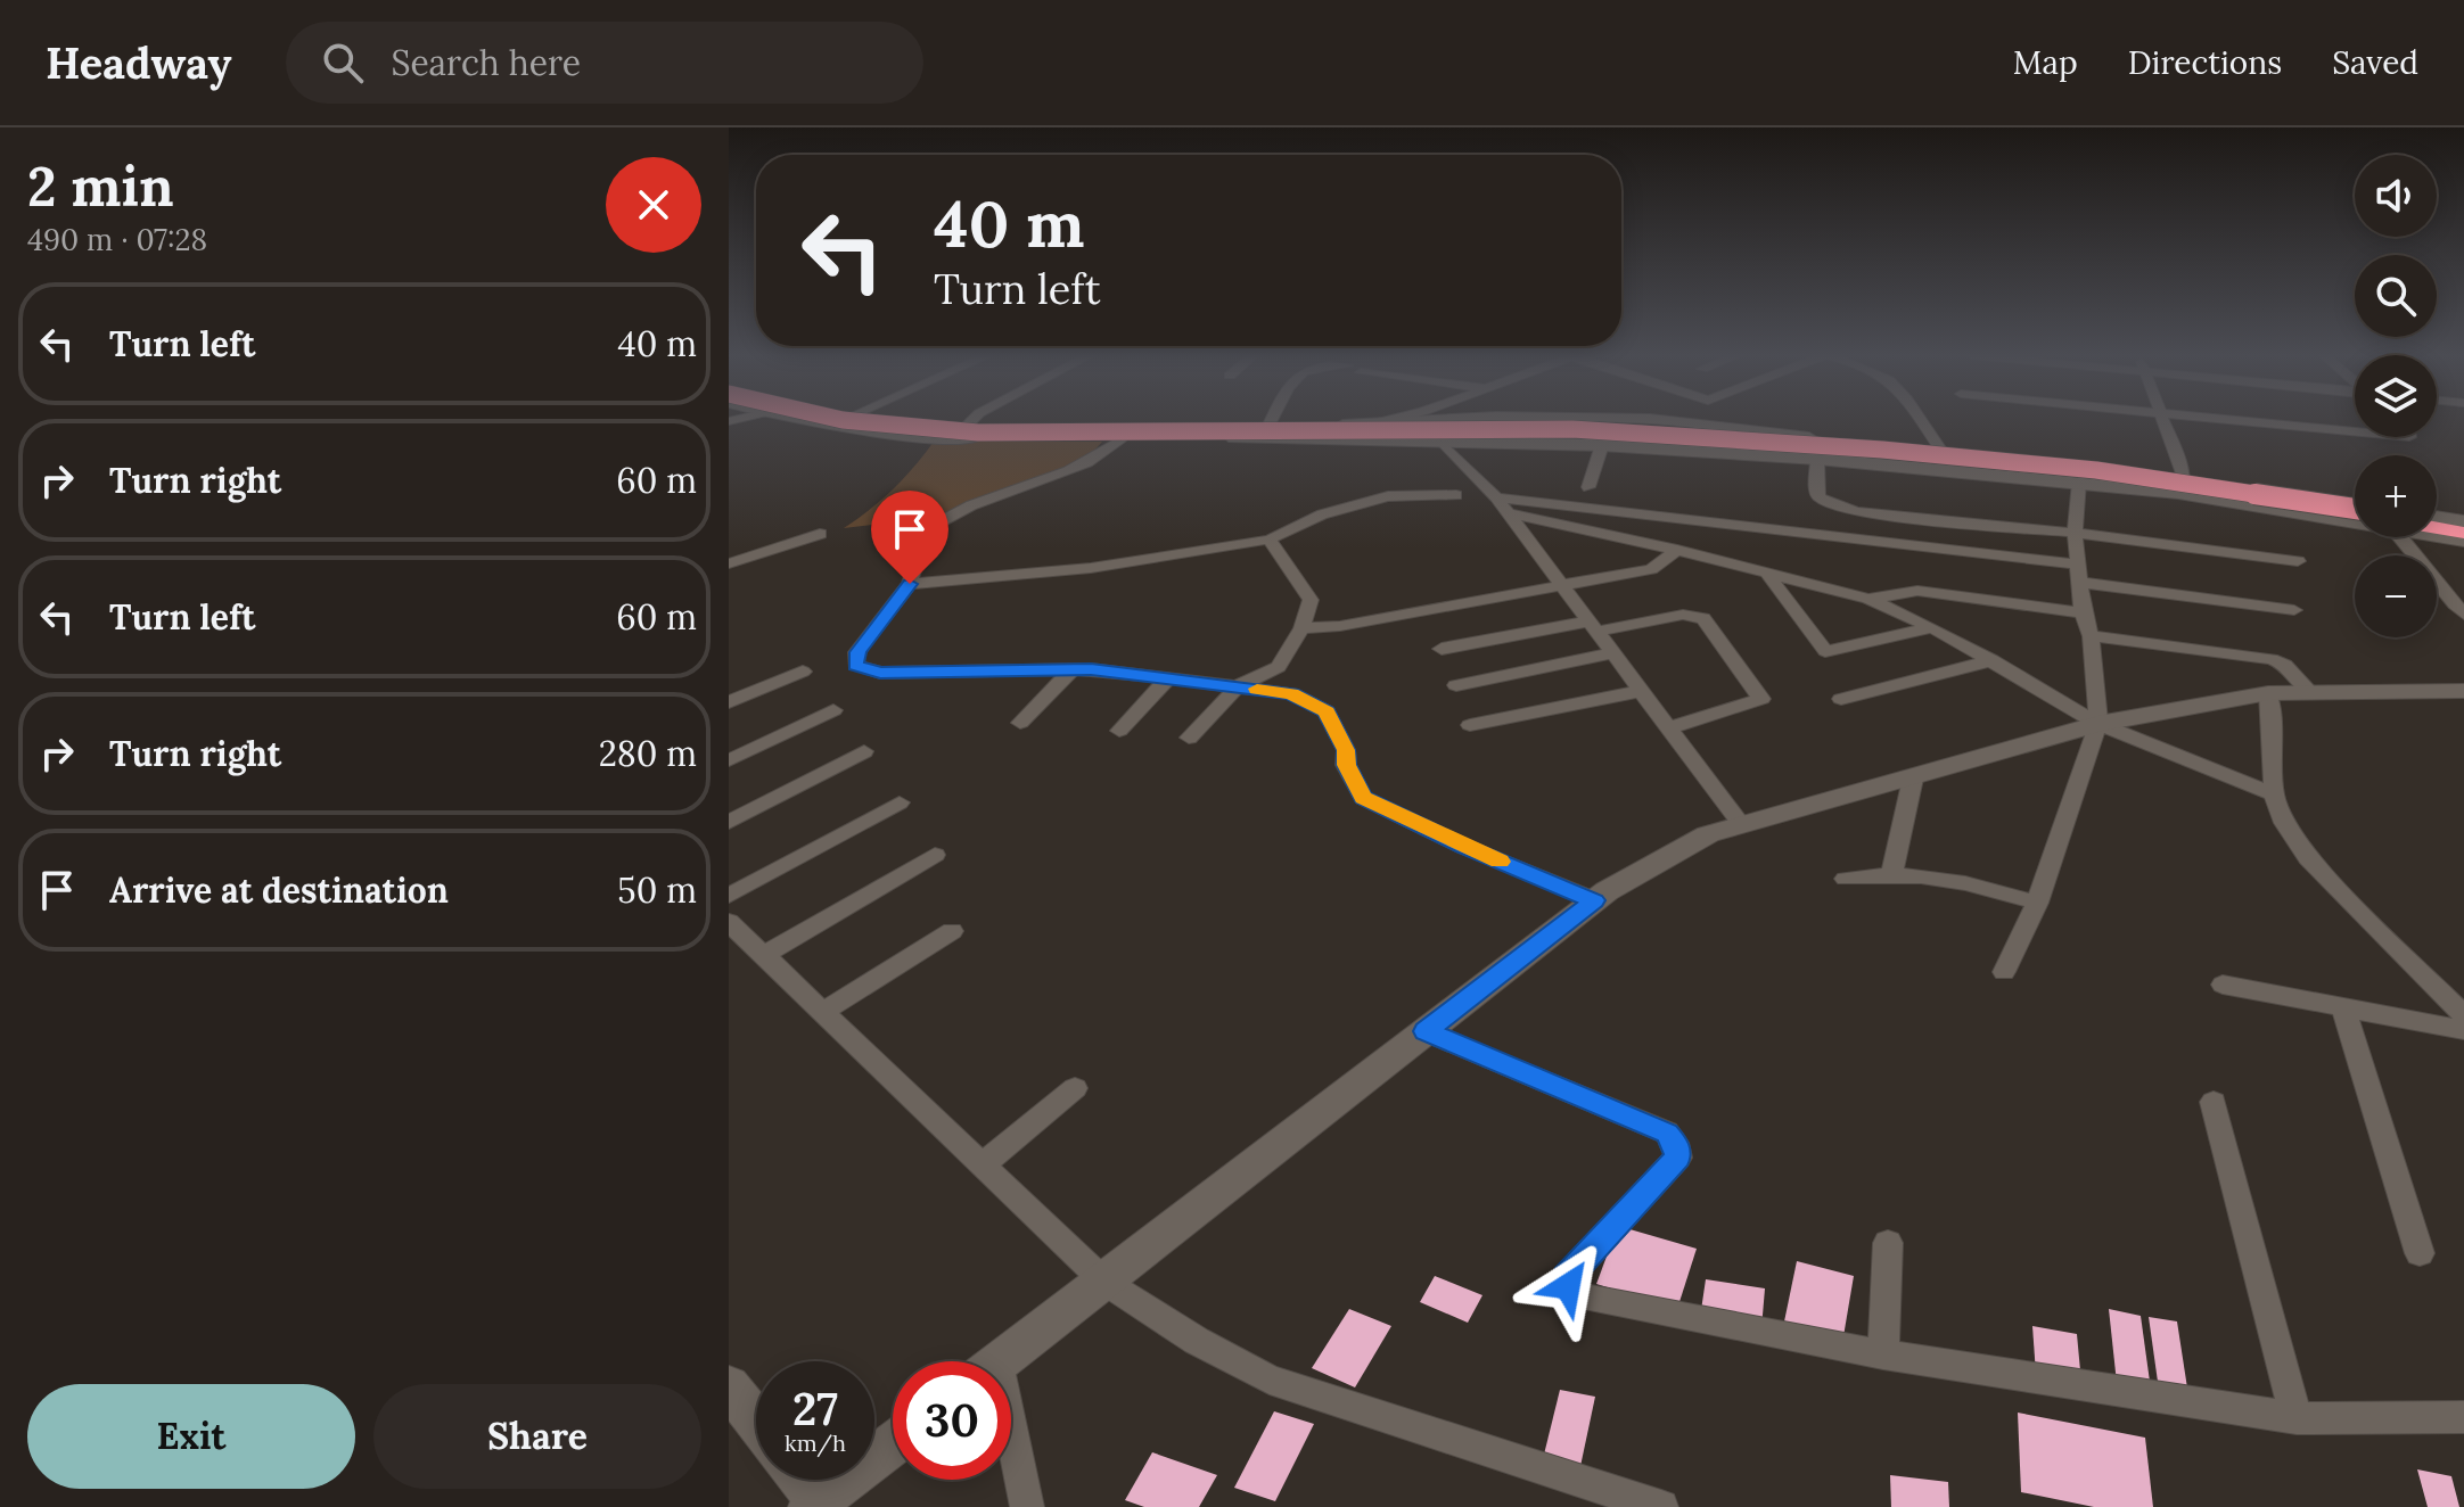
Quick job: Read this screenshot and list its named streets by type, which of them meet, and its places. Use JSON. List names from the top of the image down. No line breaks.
{"page":{"header":"Headway","search":"Search here","nav":["Map","Directions","Saved"],"heading":["2 min","490 m · 07:28"],"map_buttons":["+","−"],"turn":["40 m","Turn left"],"list":[{"name":"Turn left","value":"40 m"},{"name":"Turn right","value":"60 m"},{"name":"Turn left","value":"60 m"},{"name":"Turn right","value":"280 m"},{"name":"Arrive at destination","value":"50 m"}],"speed":"27 km/h","limit":"30","buttons":["Exit","Share"]}}
